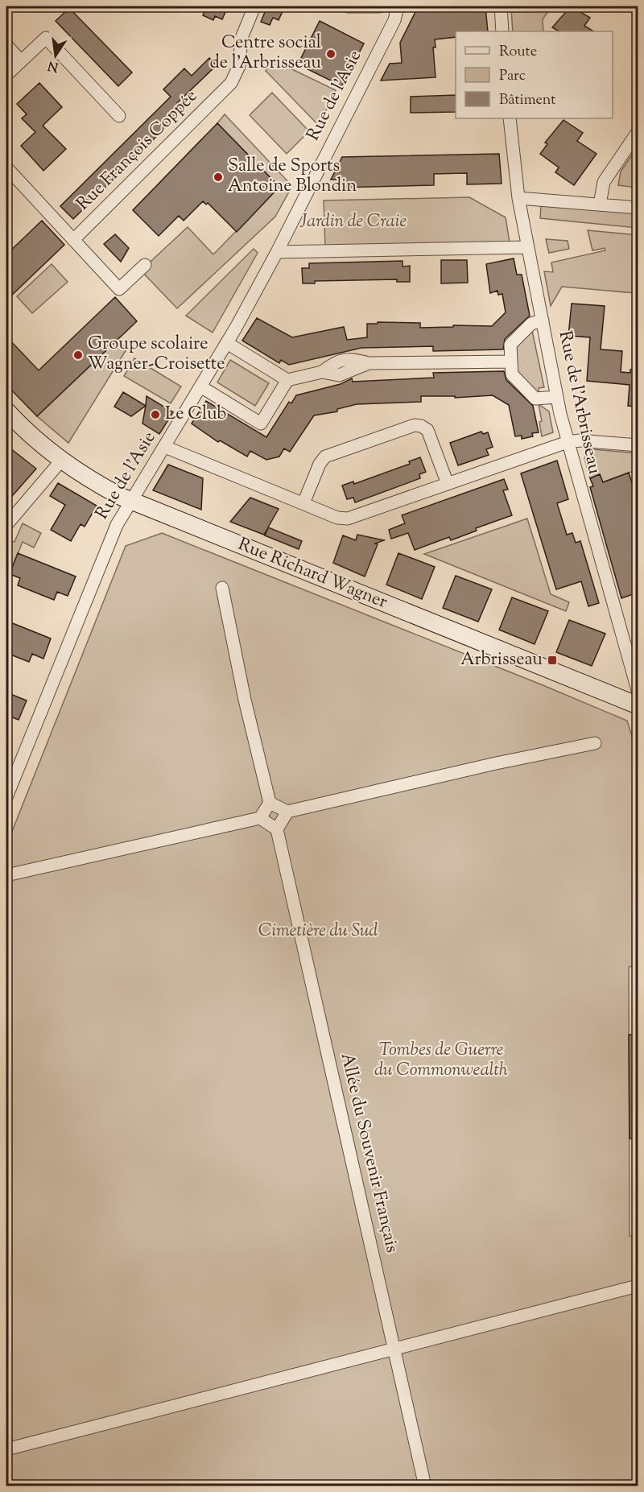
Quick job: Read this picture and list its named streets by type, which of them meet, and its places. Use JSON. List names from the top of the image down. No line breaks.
{"streets":{"street":["Rue de l'Asie","Rue François Coppée","Rue de l'Arbrisseau","Rue Richard Wagner","Allée du Souvenir Français"]},"crossings":[["Rue de l'Asie","Rue Richard Wagner"]],"parks":["Jardin de Craie","Cimetière du Sud","Tombes de Guerre du Commonwealth"],"places":{"other":["Centre social de l'Arbrisseau","Salle de Sports Antoine Blondin","Groupe scolaire Wagner-Croisette","Le Club"],"transit":["Arbrisseau"]},"legend":["Route","Parc","Bâtiment"],"north":"bottom"}
